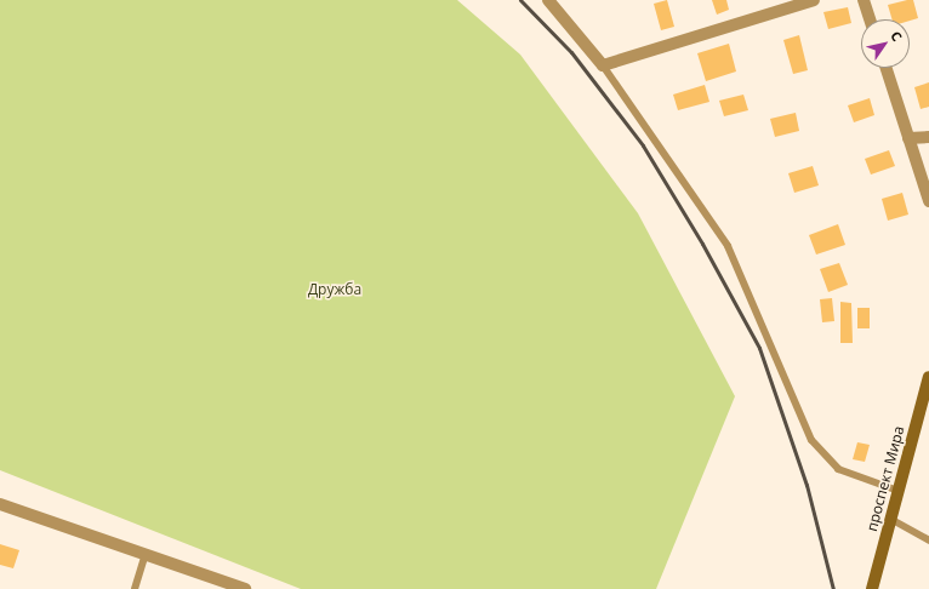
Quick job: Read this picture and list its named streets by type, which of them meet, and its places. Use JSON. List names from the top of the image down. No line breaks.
{"streets":{"main road":["проспект Мира"]},"parks":["Дружба"],"north":"top right"}
